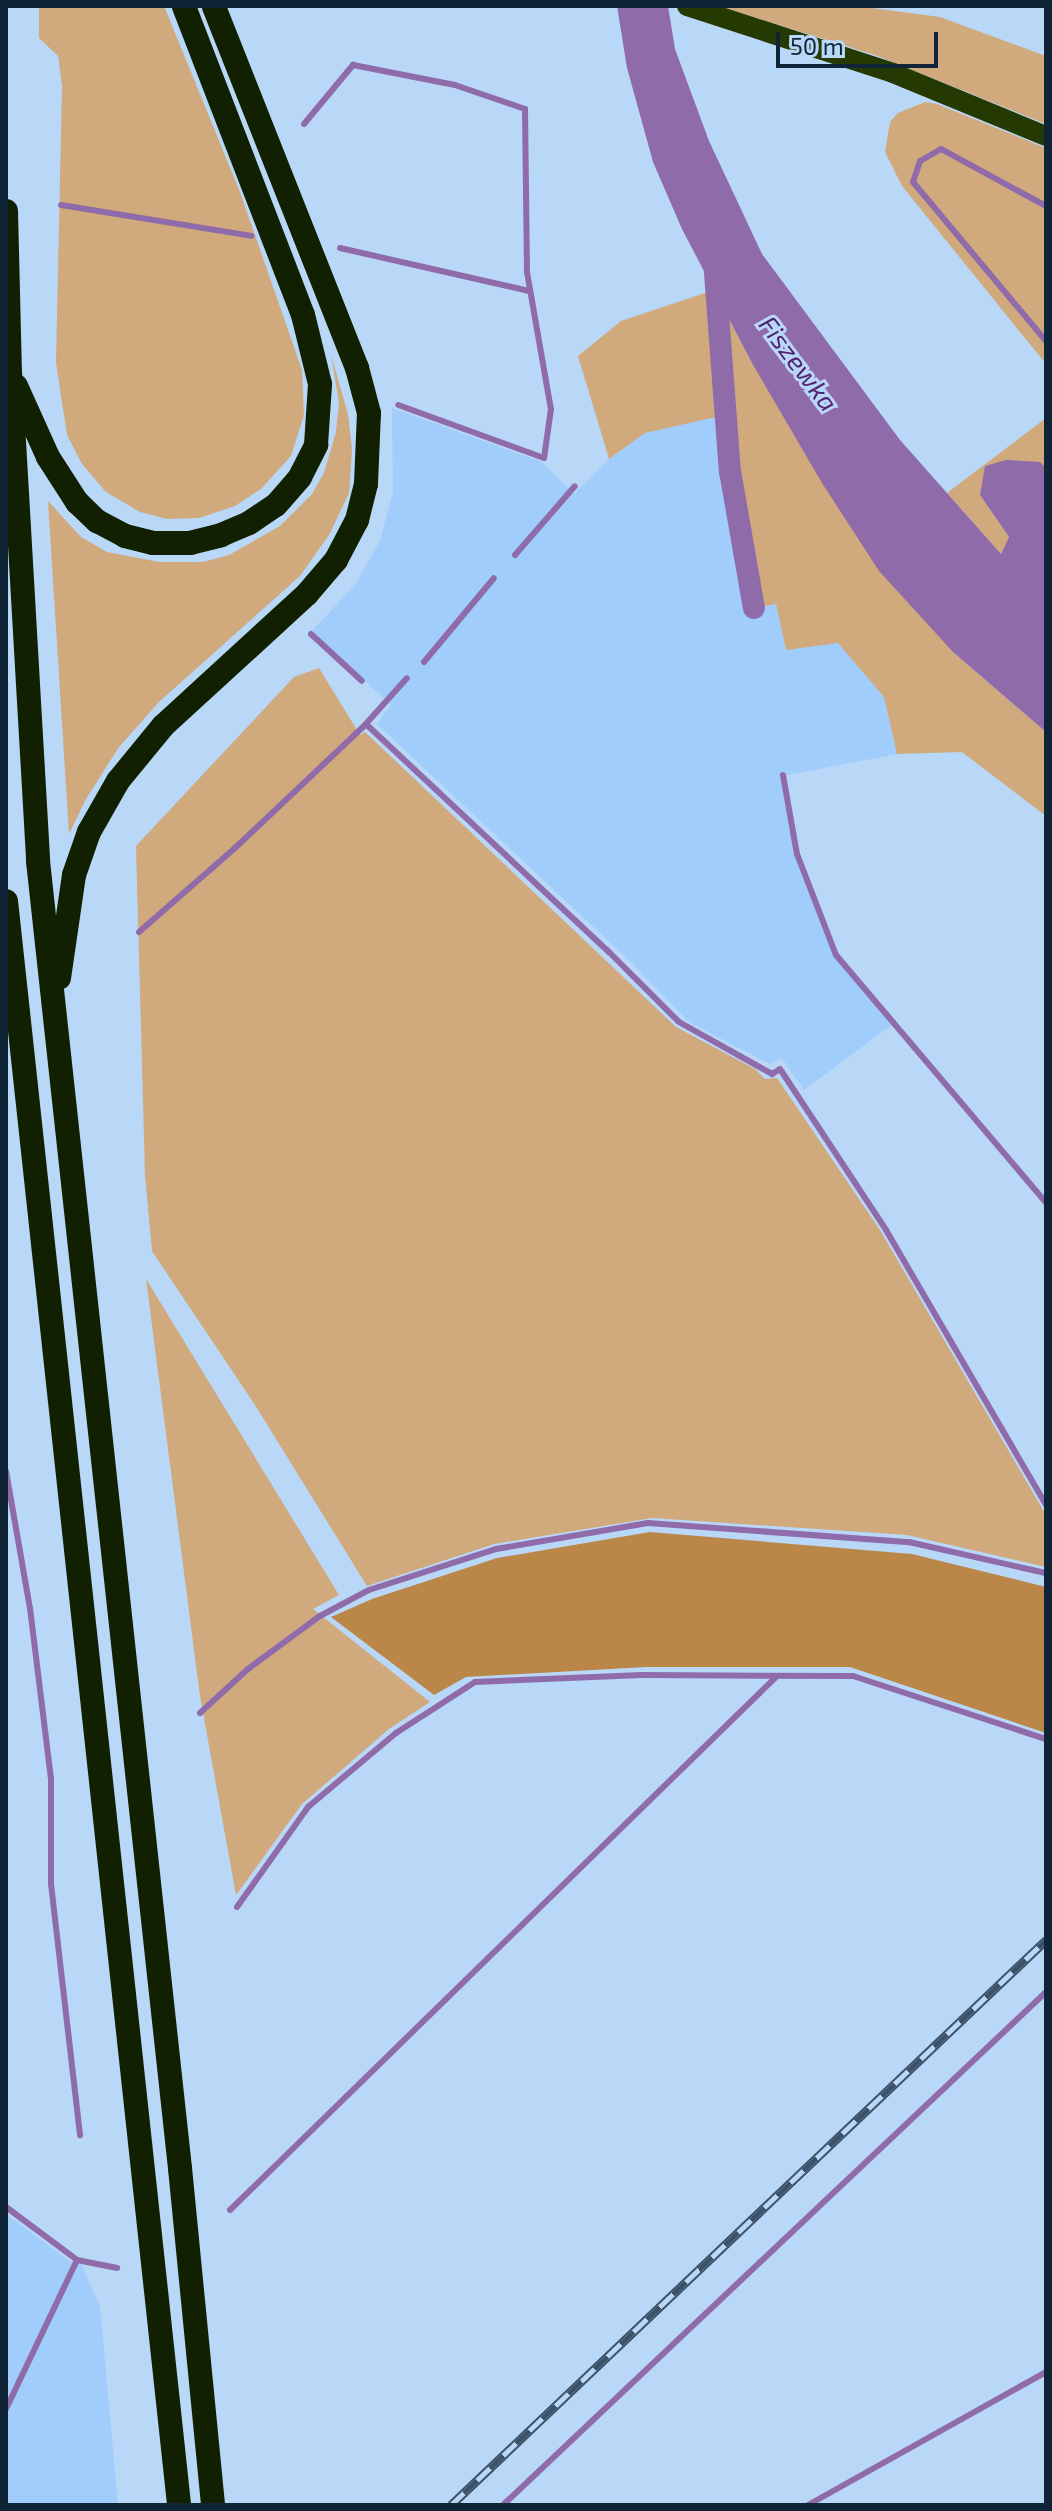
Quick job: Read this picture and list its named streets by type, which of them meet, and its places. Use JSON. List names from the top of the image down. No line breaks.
{"water":["Fiszewka"],"scale_bar":"50 m"}
